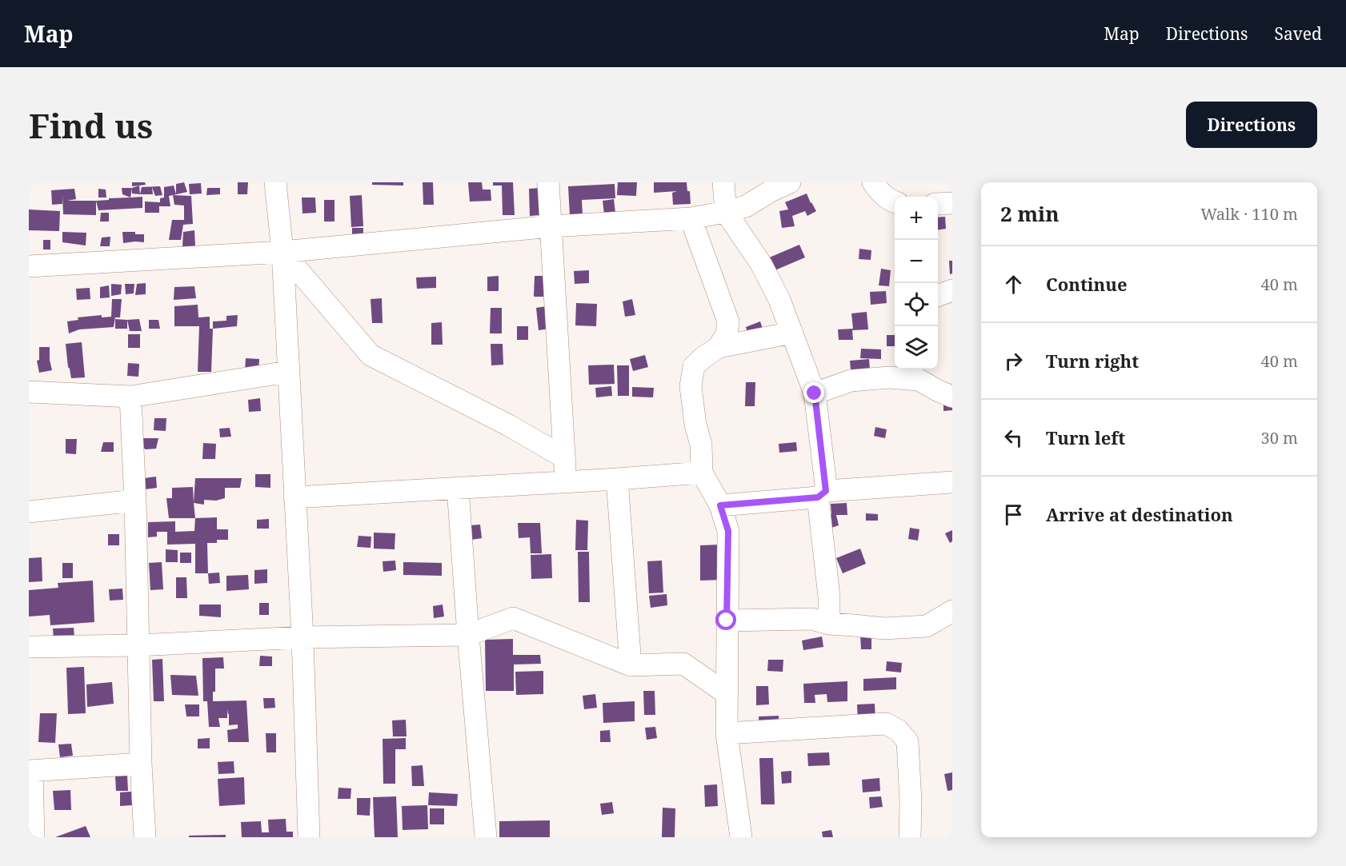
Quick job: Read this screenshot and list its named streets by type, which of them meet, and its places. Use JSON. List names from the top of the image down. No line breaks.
{"page":{"header":"Map","nav":["Map","Directions","Saved"],"buttons":"Directions","title":"Find us","heading":["2 min","Walk · 110 m"],"map_buttons":["+","−"],"list":[["Continue","40 m"],["Turn right","40 m"],["Turn left","30 m"],"Arrive at destination"]}}
